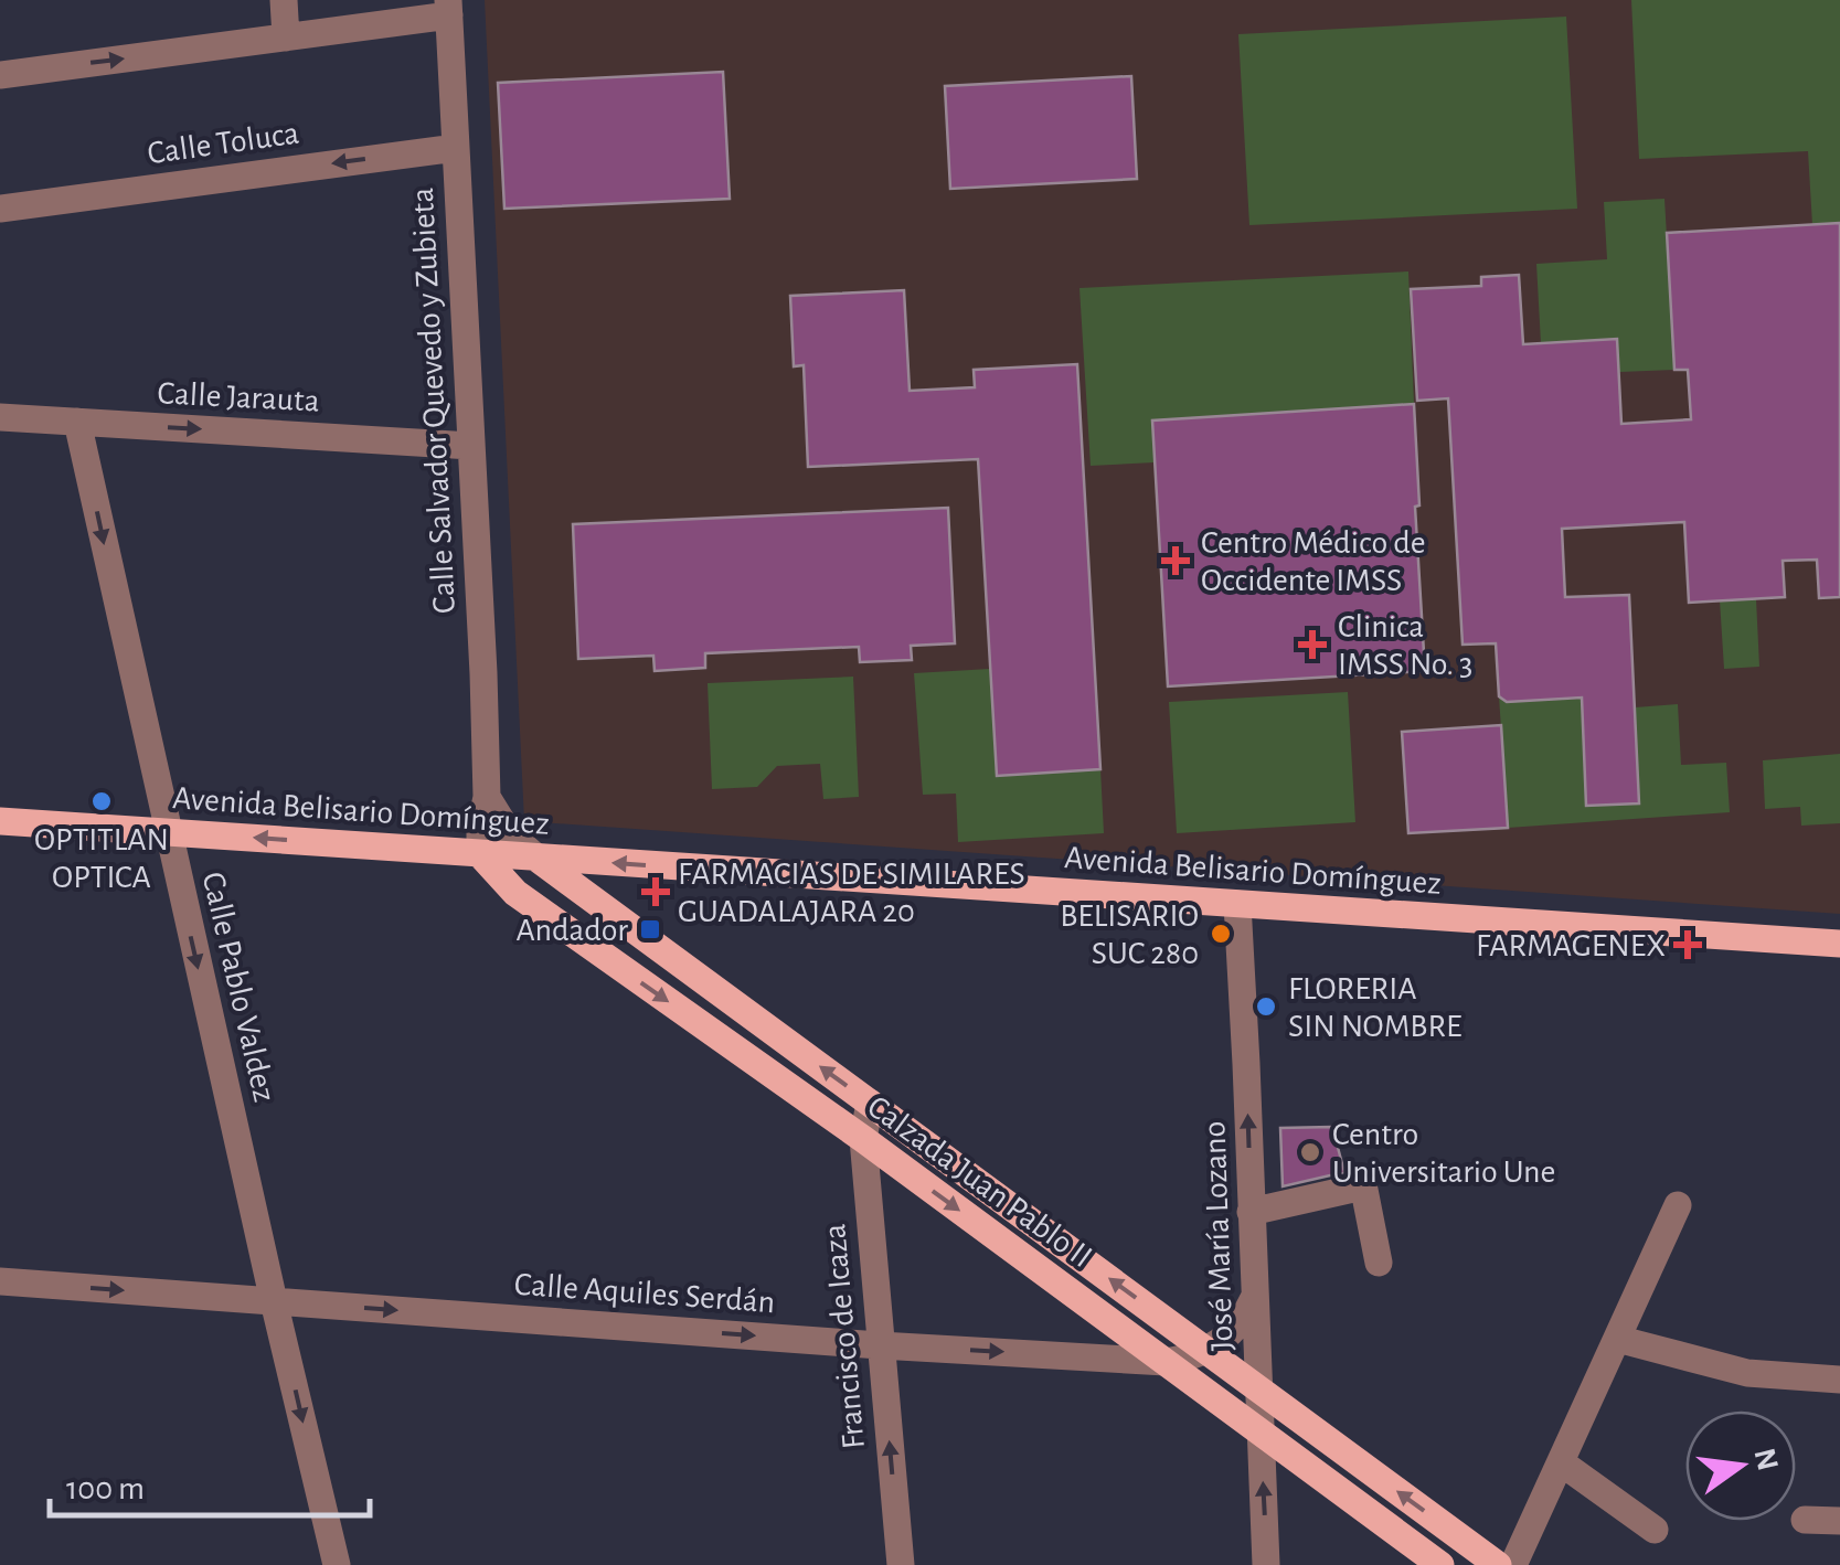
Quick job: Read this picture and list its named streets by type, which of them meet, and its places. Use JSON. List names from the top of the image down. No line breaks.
{"streets":{"main road":["Avenida Belisario Domínguez","Calzada Juan Pablo II"],"street":["Calle Toluca","Calle Jarauta","Calle Salvador Quevedo y Zubieta","Calle Pablo Valdez","José María Lozano","Calle Aquiles Serdán","Francisco de Icaza"]},"crossings":[["Calle Toluca","Calle Salvador Quevedo y Zubieta"],["Calle Jarauta","Calle Salvador Quevedo y Zubieta"],["Calle Jarauta","Calle Pablo Valdez"],["Calle Salvador Quevedo y Zubieta","Avenida Belisario Domínguez"],["Calle Salvador Quevedo y Zubieta","Calzada Juan Pablo II"],["Avenida Belisario Domínguez","Calle Pablo Valdez"],["Avenida Belisario Domínguez","Calzada Juan Pablo II"],["Avenida Belisario Domínguez","José María Lozano"],["Calle Pablo Valdez","Calle Aquiles Serdán"],["Calzada Juan Pablo II","José María Lozano"],["Calzada Juan Pablo II","Calle Aquiles Serdán"],["Calzada Juan Pablo II","Francisco de Icaza"],["Calle Aquiles Serdán","Francisco de Icaza"]],"one_way":["Calle Jarauta","Avenida Belisario Domínguez","Calle Pablo Valdez","José María Lozano","Calle Aquiles Serdán","Francisco de Icaza"],"places":{"health":["Centro Médico de Occidente IMSS","Clinica IMSS No. 3","FARMACIAS DE SIMILARES GUADALAJARA 20","FARMAGENEX"],"other":["OPTITLAN OPTICA","BELISARIO SUC 280","FLORERIA SIN NOMBRE","Centro Universitario Une"],"transit":["Andador"]},"scale_bar":"100 m","north":"right"}
